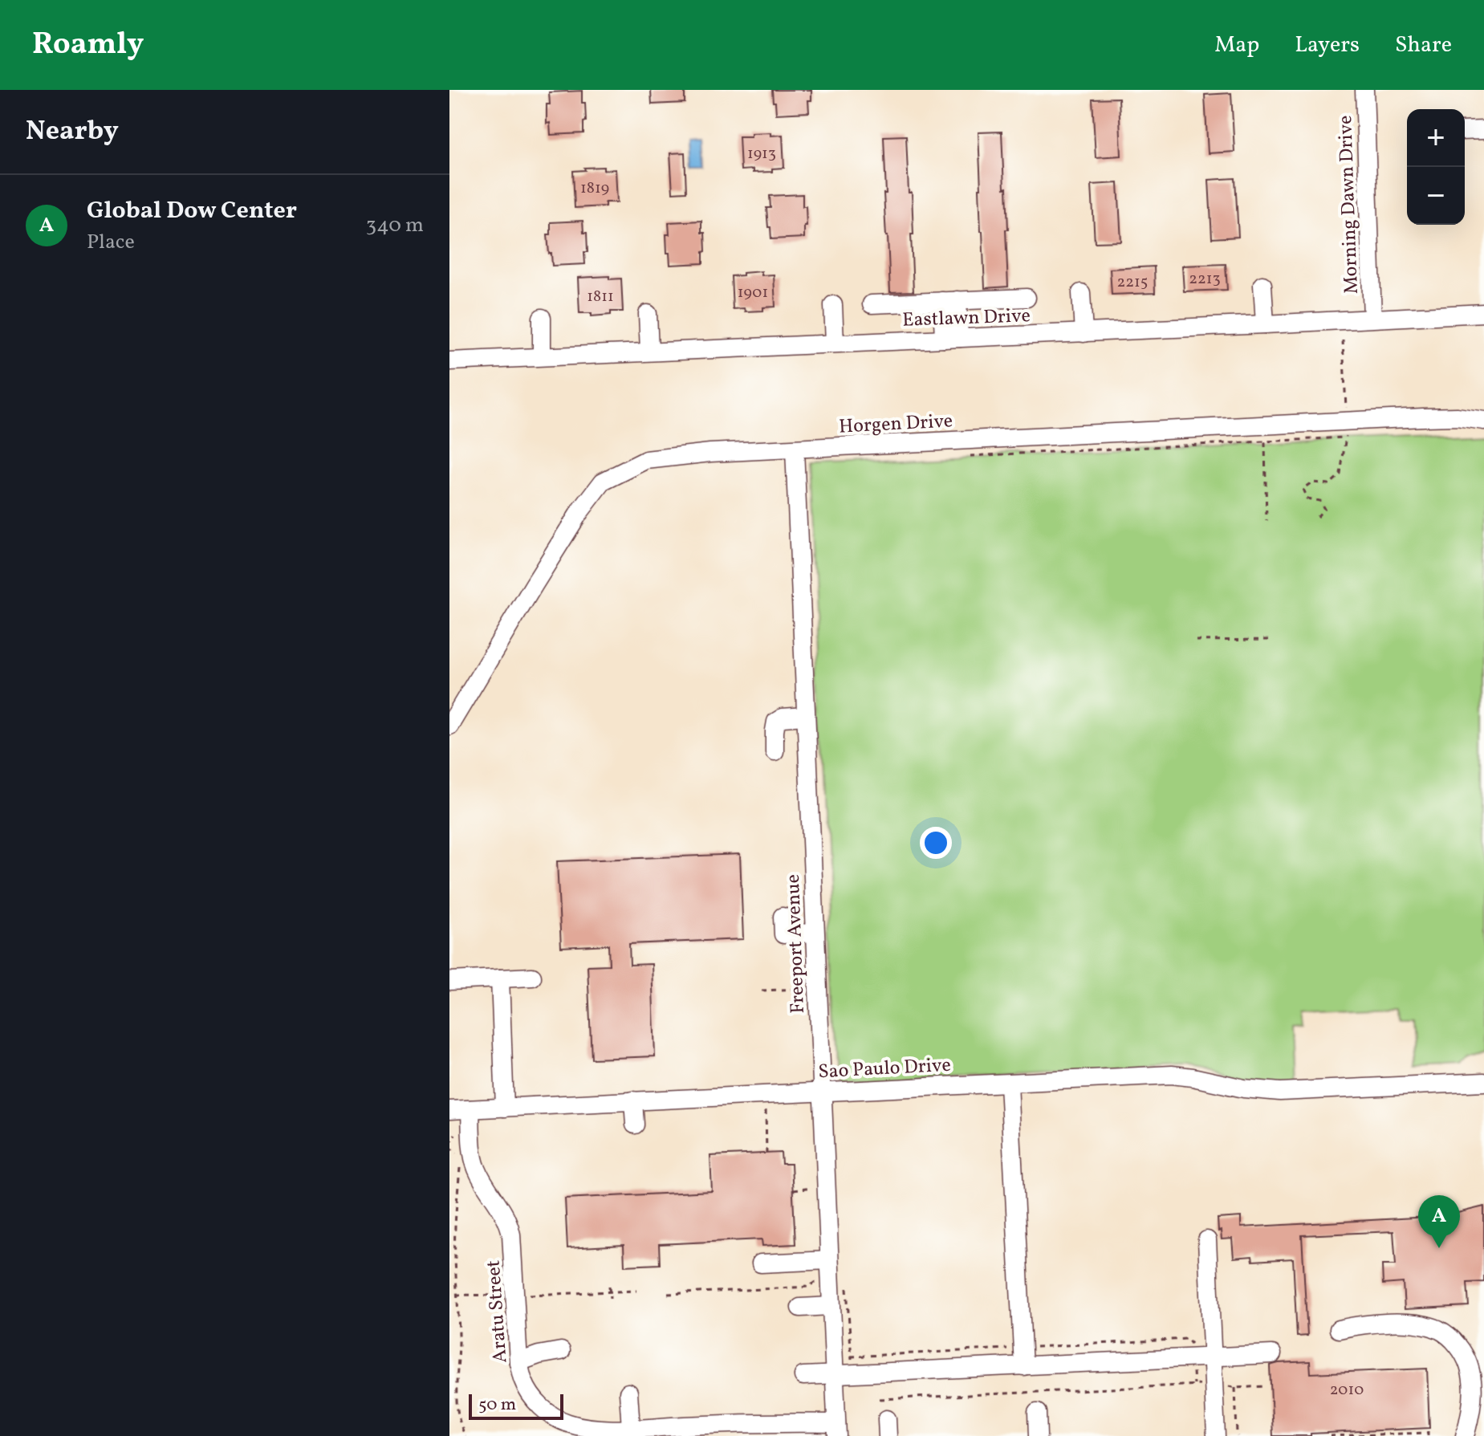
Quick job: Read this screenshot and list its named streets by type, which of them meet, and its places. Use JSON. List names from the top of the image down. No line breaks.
{"streets":{"street":["Morning Dawn Drive","Eastlawn Drive","Horgen Drive","Freeport Avenue","Sao Paulo Drive","Aratu Street"]},"crossings":[["Morning Dawn Drive","Eastlawn Drive"],["Horgen Drive","Freeport Avenue"],["Freeport Avenue","Sao Paulo Drive"],["Freeport Avenue","Aratu Street"],["Sao Paulo Drive","Aratu Street"]],"house_numbers":["1913","1819","2213","2215","1901","1811","2010"],"scale_bar":"50 m","page":{"header":"Roamly","nav":["Map","Layers","Share"],"heading":"Nearby","map_buttons":["+","−"],"list":[{"mark":"A","name":"Global Dow Center","note":"Place","value":"340 m"}],"pins":"A","scale":"50 m"}}
